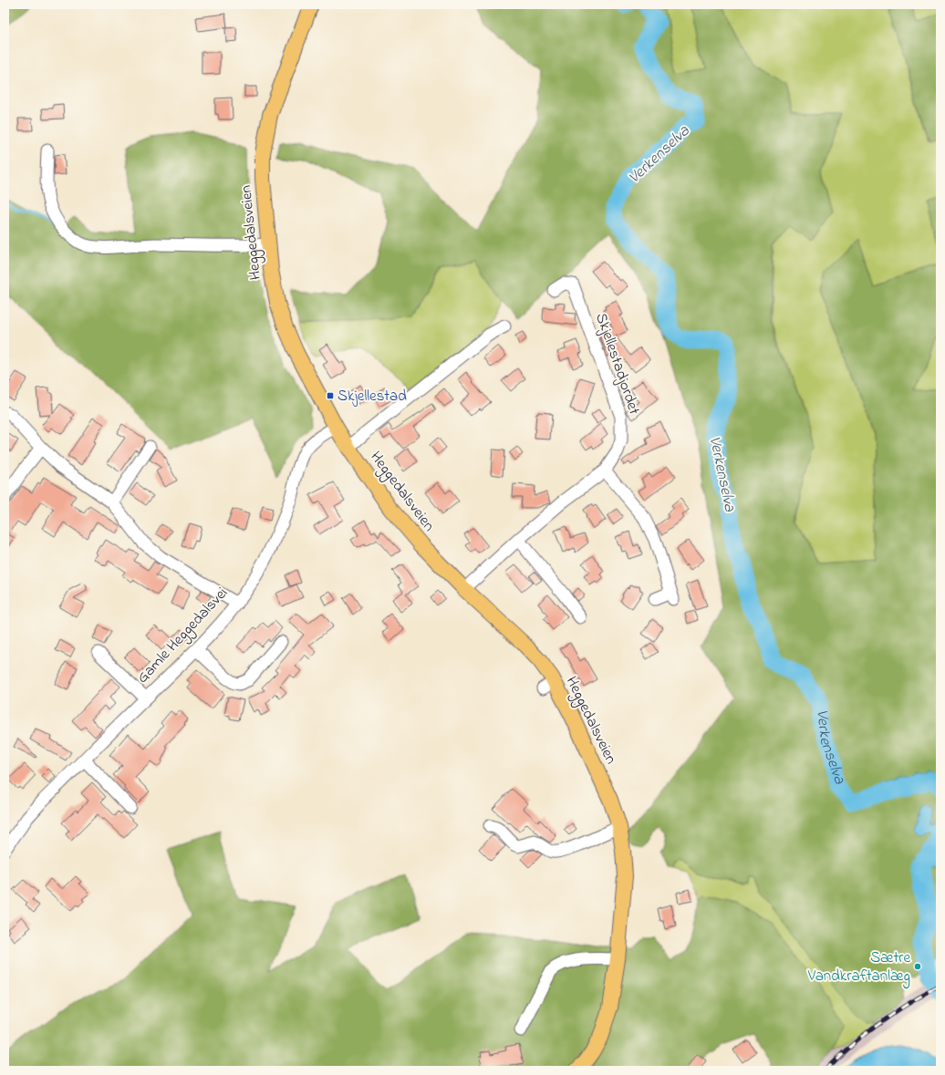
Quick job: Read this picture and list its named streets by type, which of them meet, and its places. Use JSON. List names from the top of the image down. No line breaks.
{"streets":{"main road":["Heggedalsveien"],"street":["Skjellestadjordet","Gamle Heggedalsvei"]},"crossings":[["Heggedalsveien","Skjellestadjordet"],["Heggedalsveien","Gamle Heggedalsvei"]],"water":["Verkenselva"],"places":{"transit":["Skjellestad"],"other":["Sætre Vandkraftanlæg"]}}
